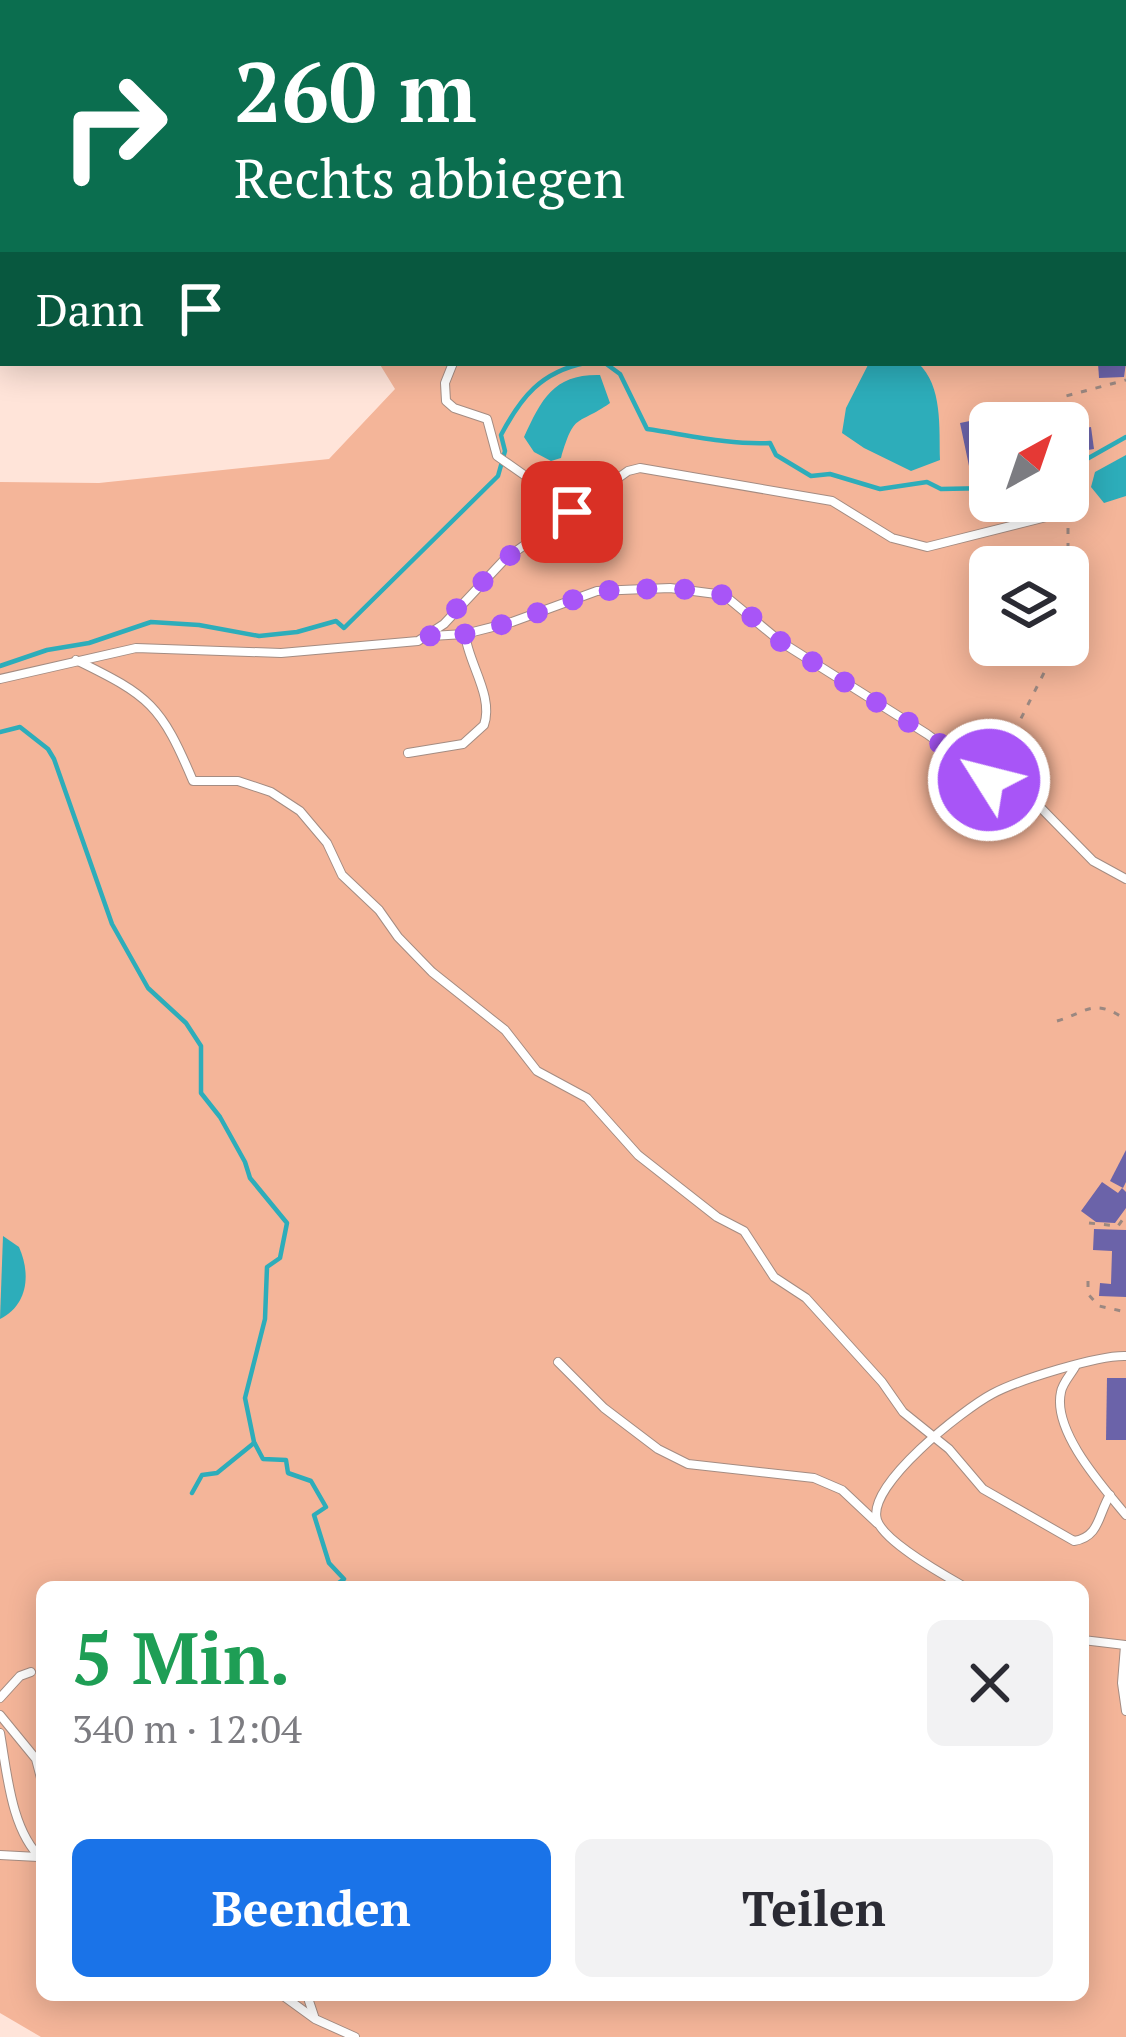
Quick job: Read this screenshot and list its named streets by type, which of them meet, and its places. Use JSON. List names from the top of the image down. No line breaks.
{"north":"top right","page":{"turn":["260 m","Rechts abbiegen"],"then":"Dann","heading":["5 Min.","340 m · 12:04"],"buttons":["Beenden","Teilen"]}}
